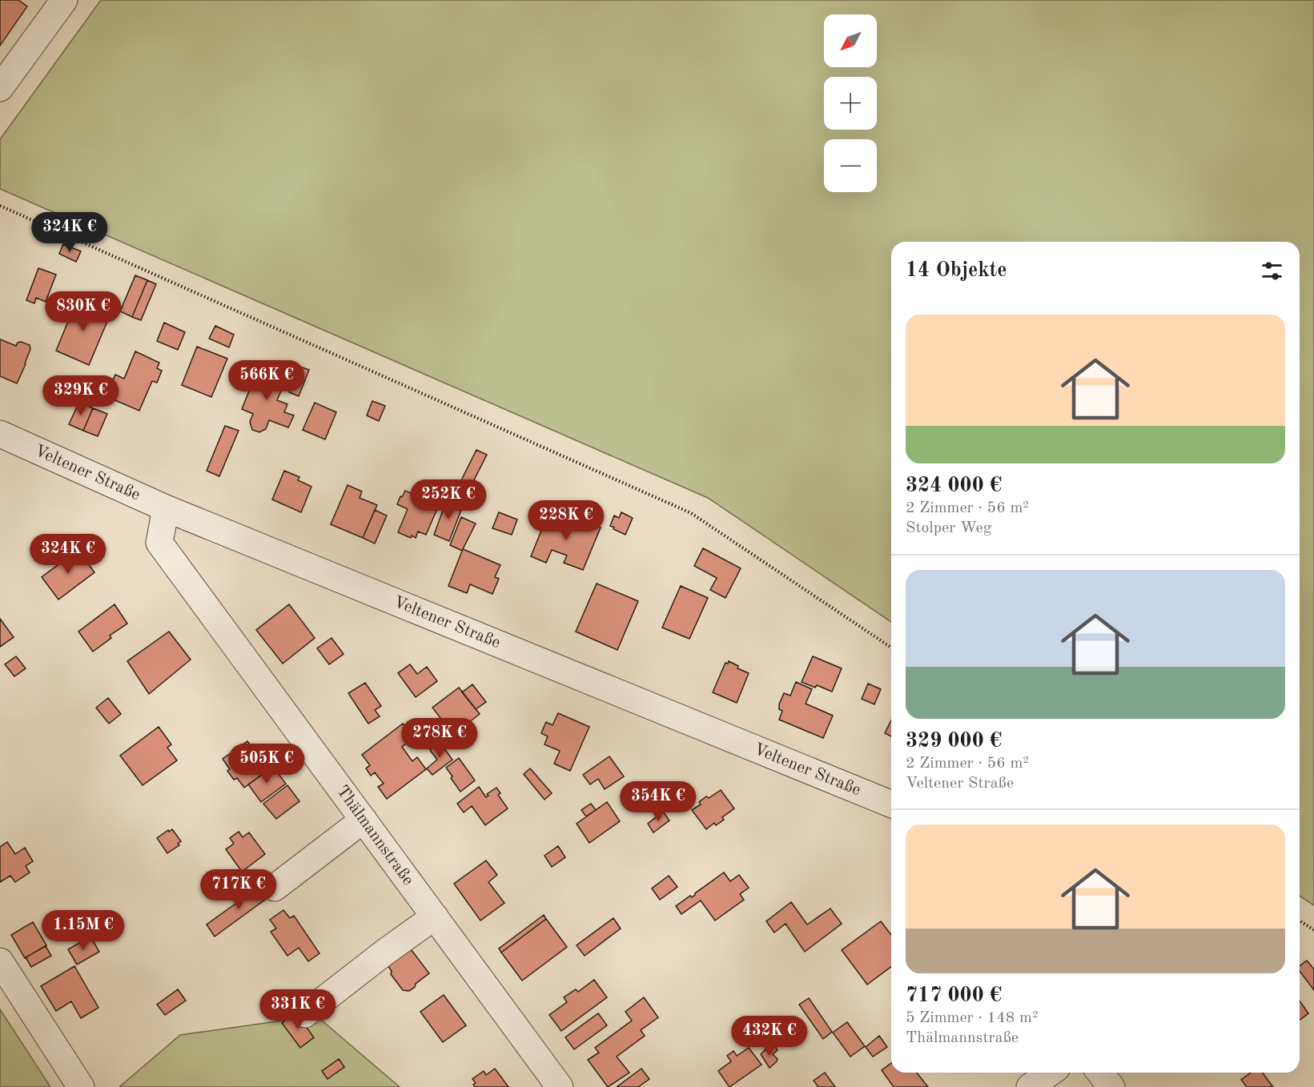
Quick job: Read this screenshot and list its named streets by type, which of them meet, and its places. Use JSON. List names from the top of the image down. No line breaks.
{"streets":{"street":["Veltener Straße","Thälmannstraße"]},"crossings":[["Veltener Straße","Thälmannstraße"]],"north":"bottom left","page":{"map_buttons":["+","−"],"price":["324K €","830K €","566K €","329K €","252K €","228K €","324K €","278K €","505K €","354K €","717K €","1.15M €","331K €","432K €"],"heading":"14 Objekte","list":[{"name":"324 000 €","note":"2 Zimmer · 56 m² · Stolper Weg"},{"name":"329 000 €","note":"2 Zimmer · 56 m² · Veltener Straße"},{"name":"717 000 €","note":"5 Zimmer · 148 m² · Thälmannstraße"}]}}
